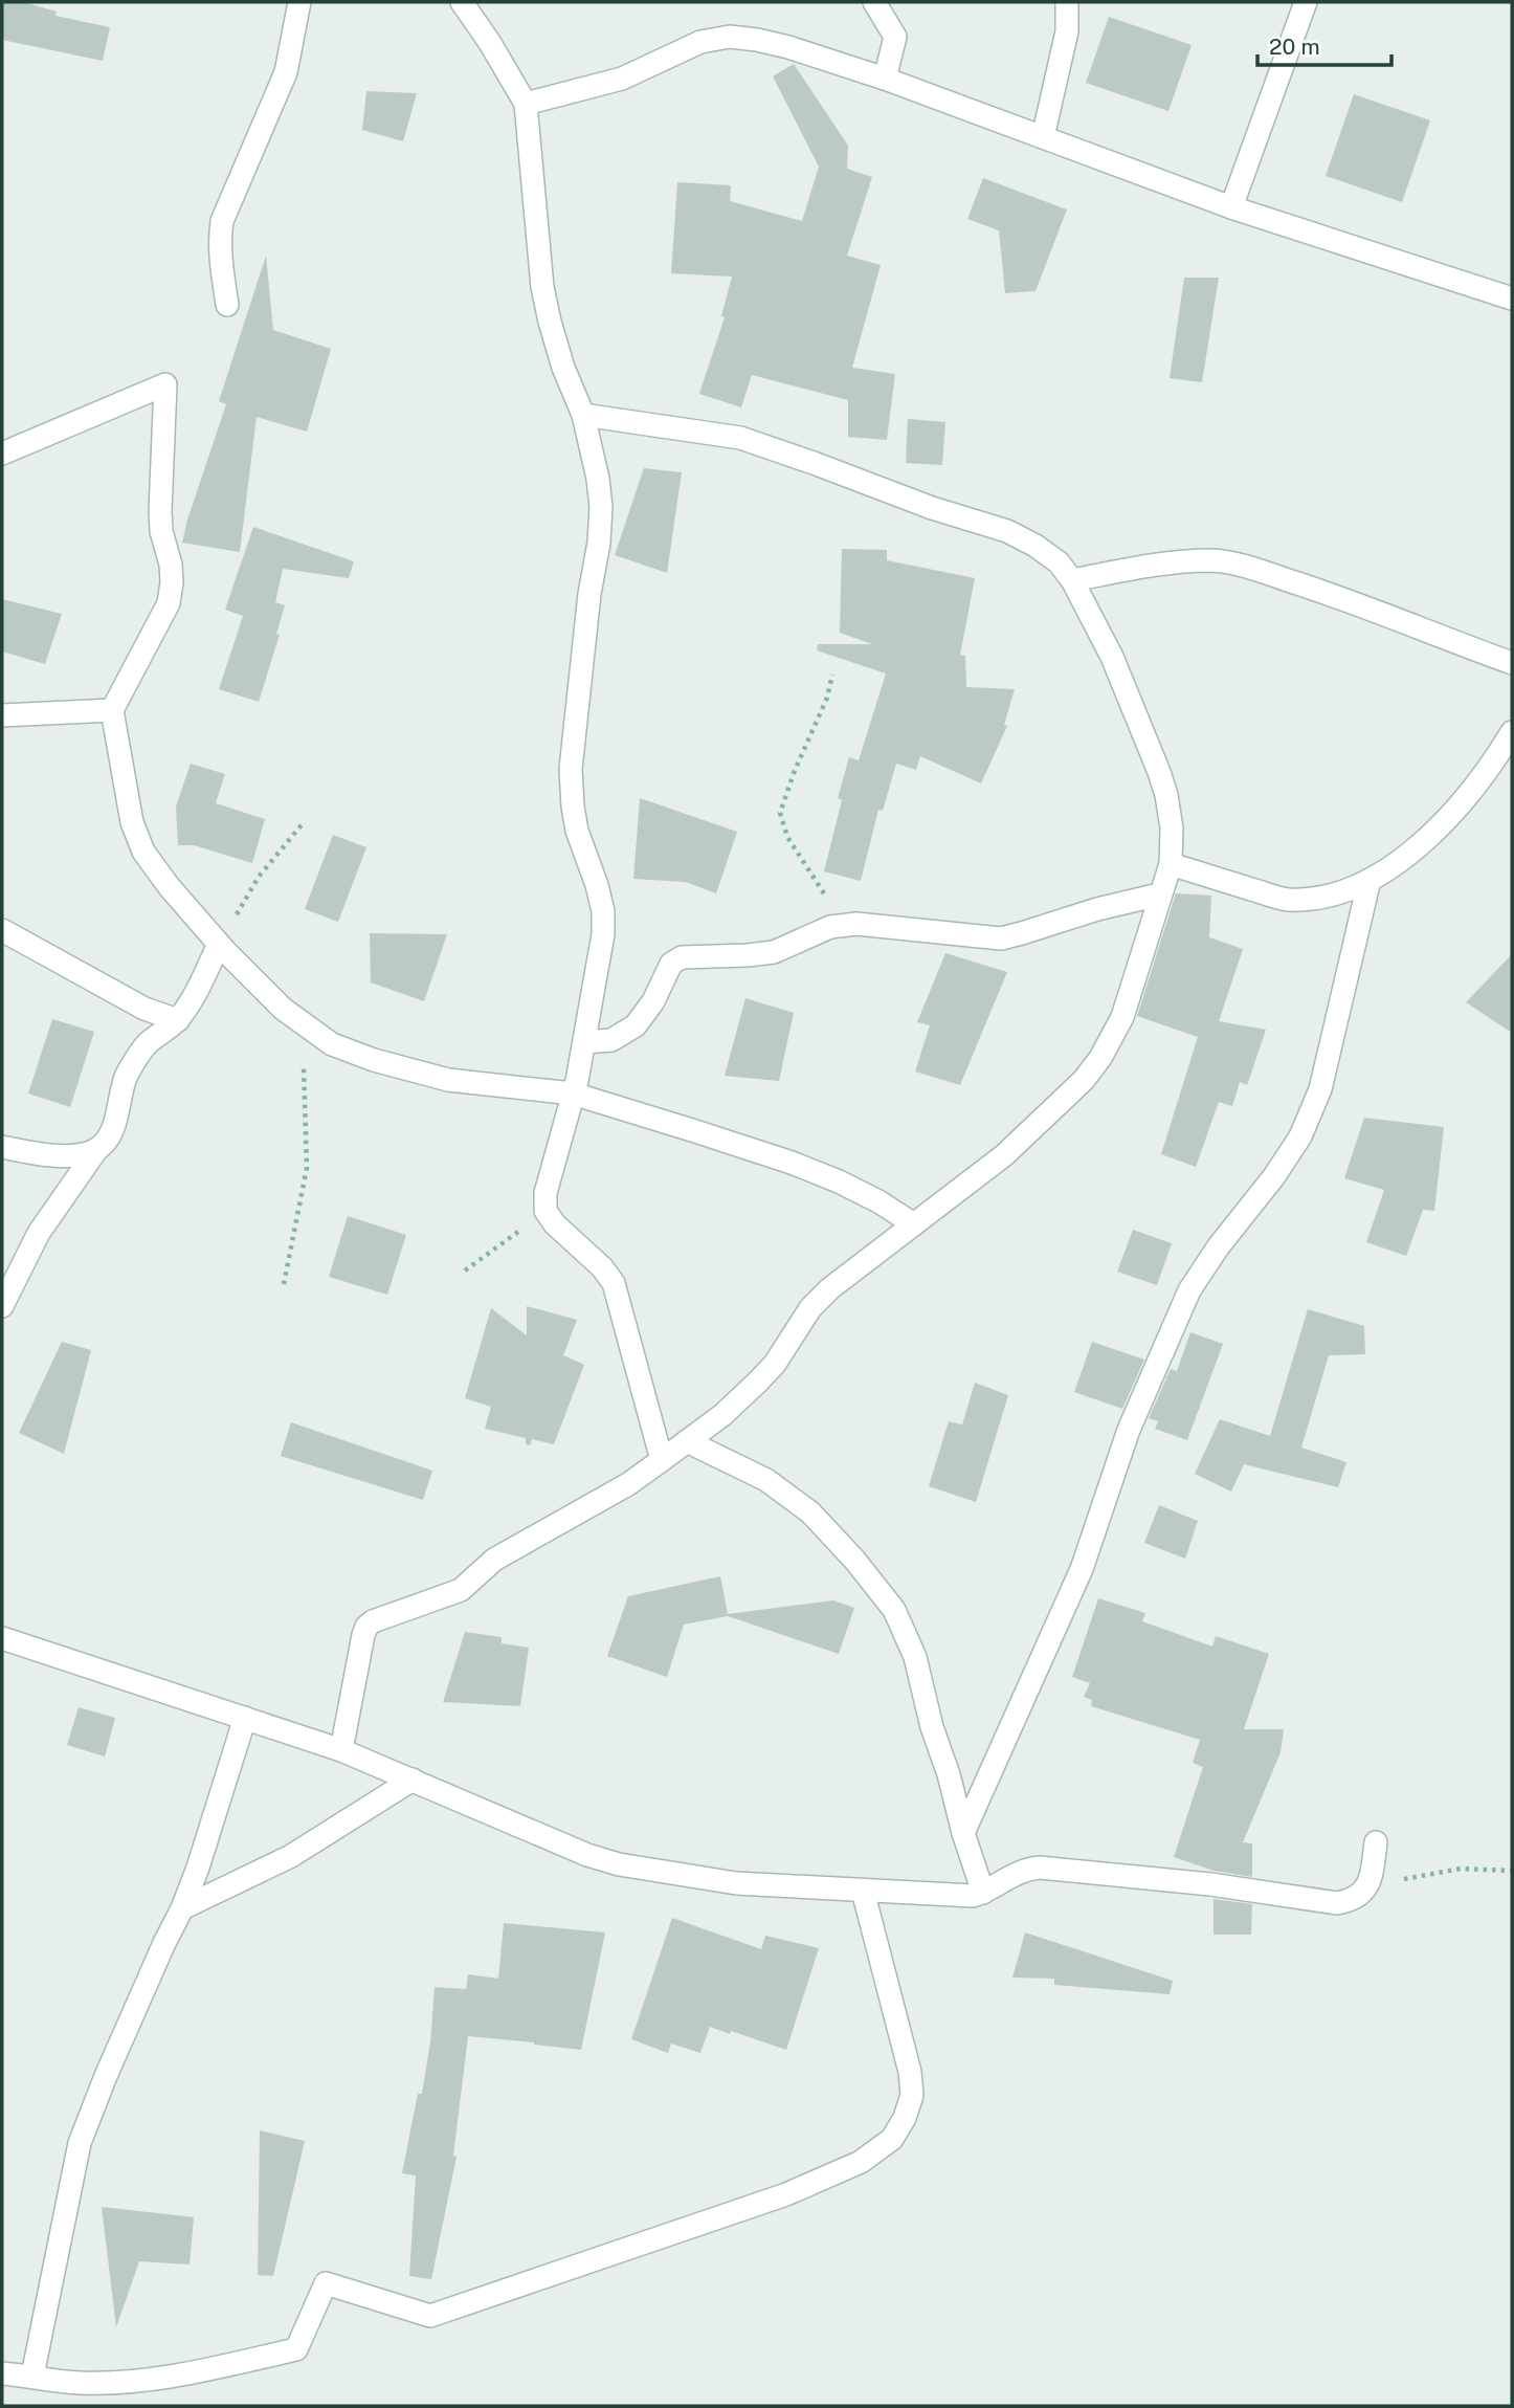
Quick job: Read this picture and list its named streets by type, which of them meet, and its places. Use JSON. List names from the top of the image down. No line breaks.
{"scale_bar":"20 m"}
